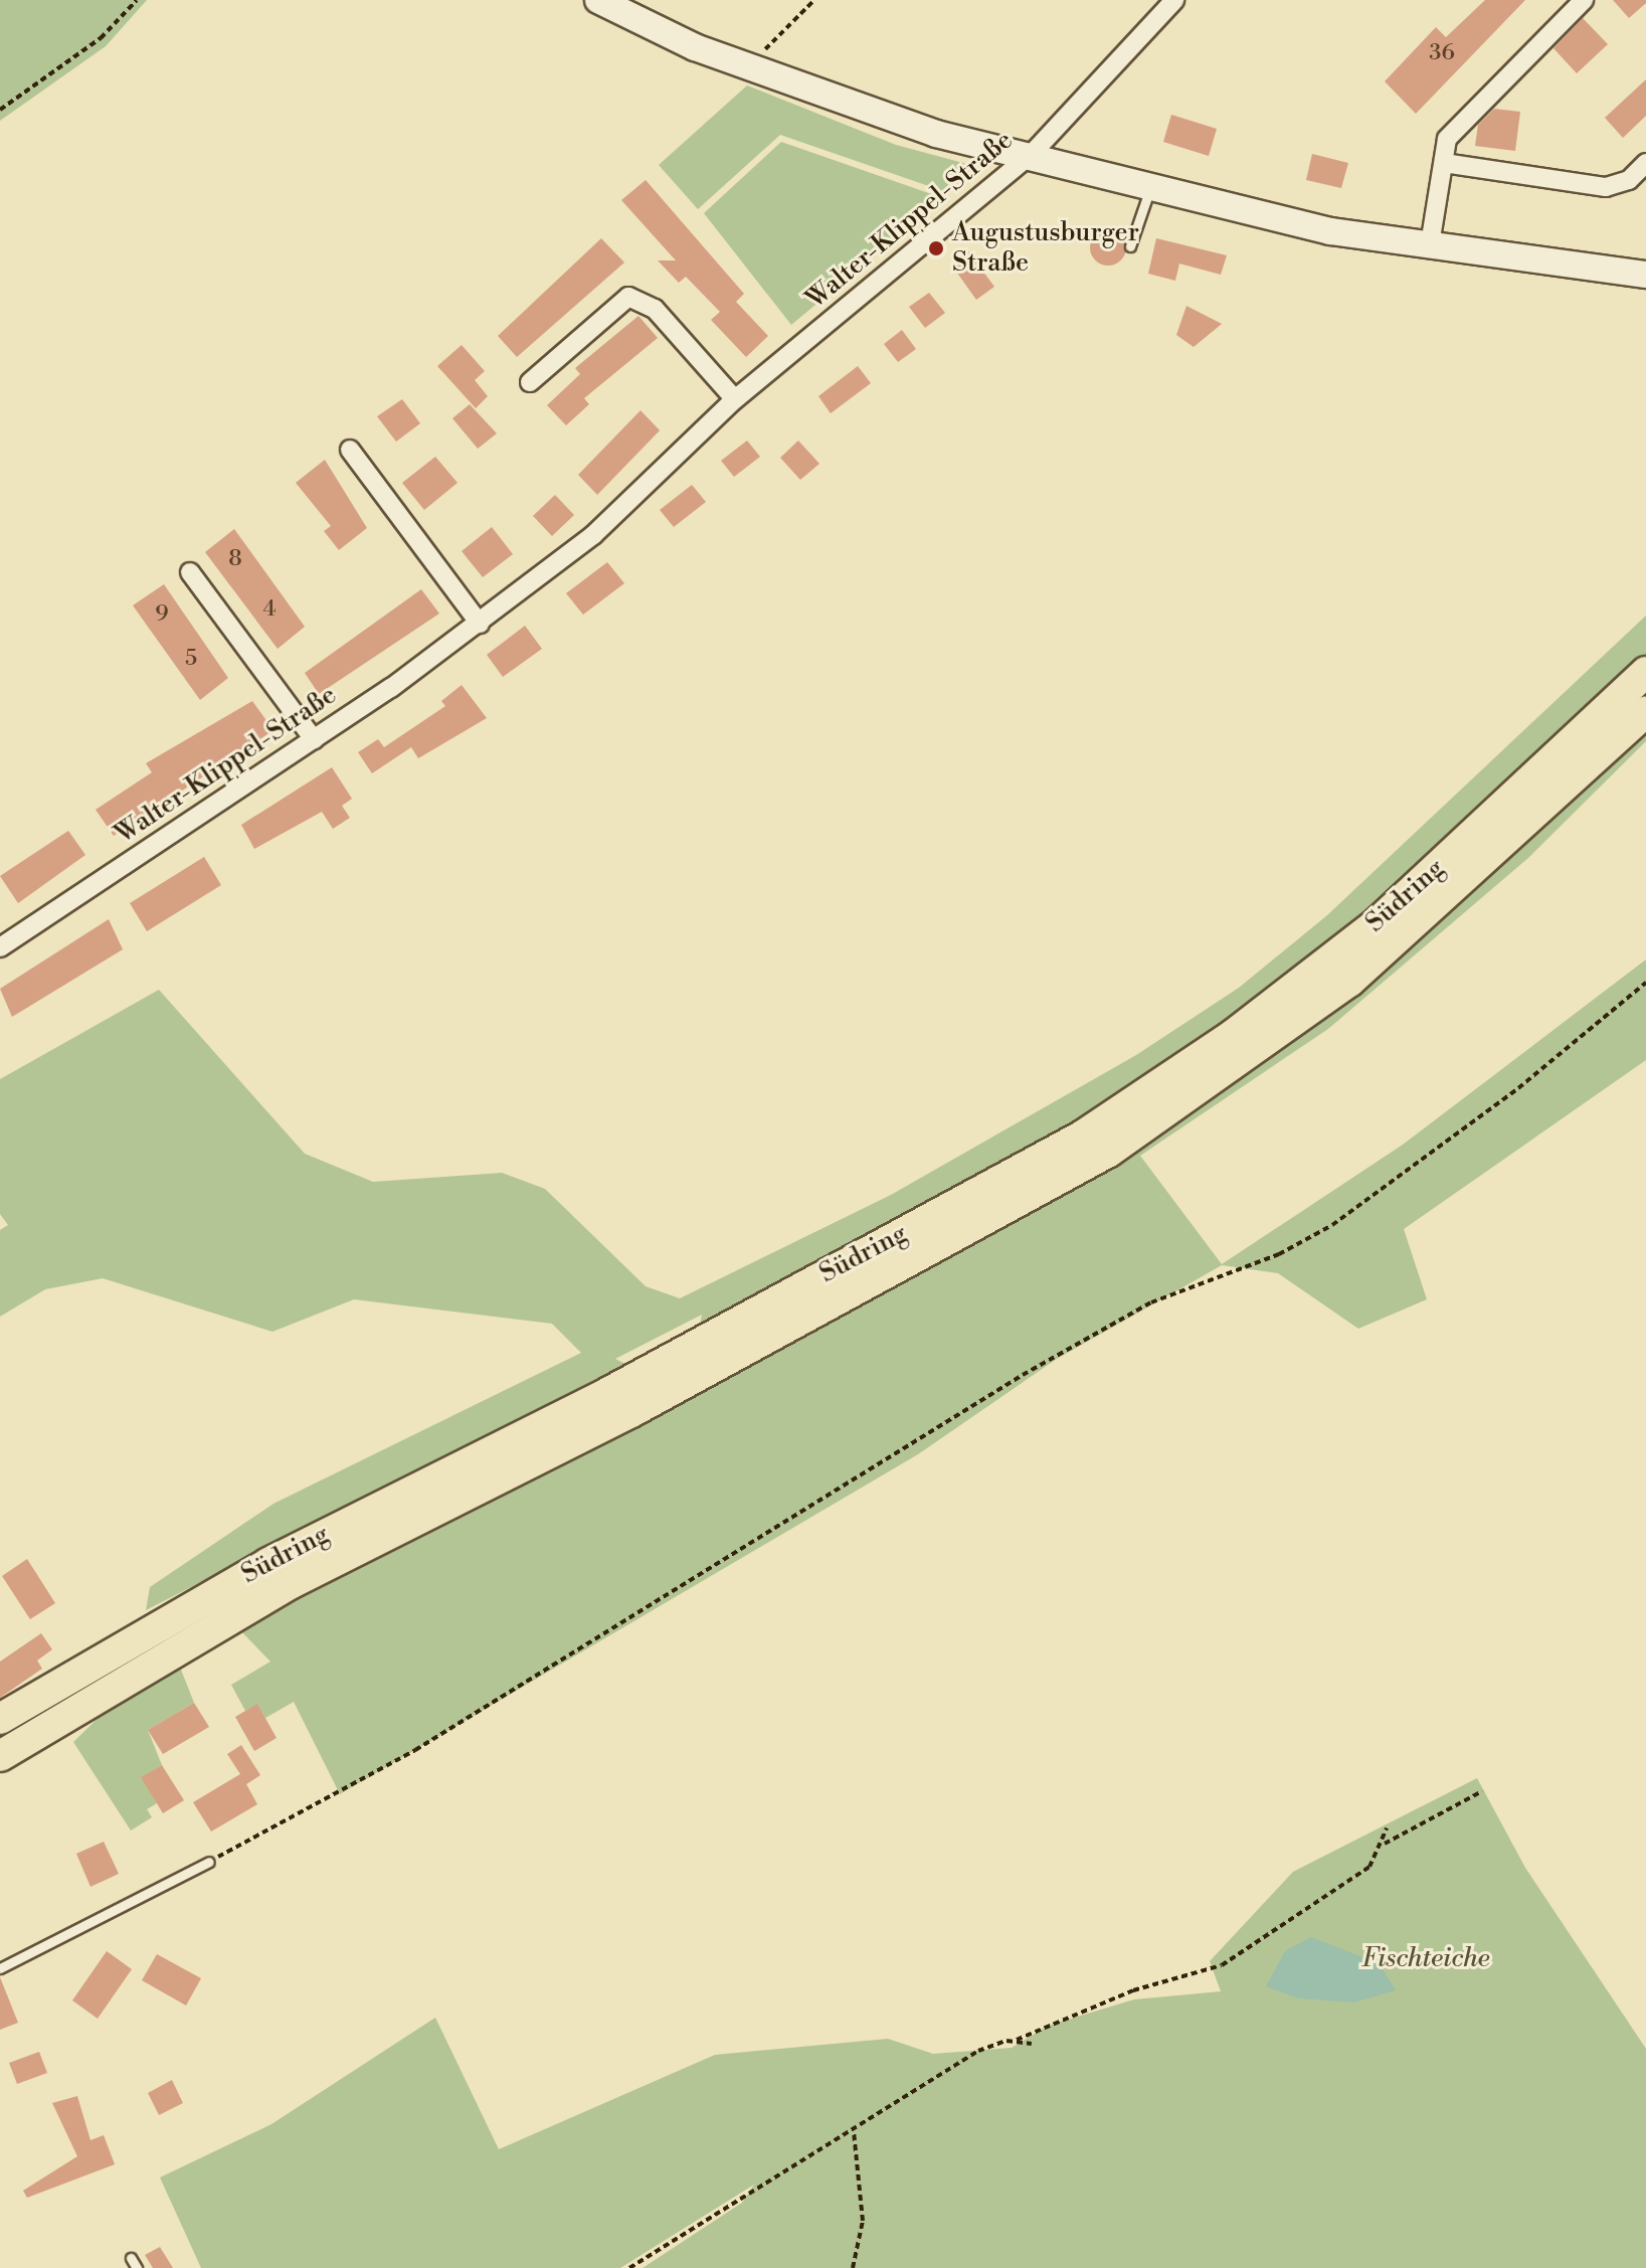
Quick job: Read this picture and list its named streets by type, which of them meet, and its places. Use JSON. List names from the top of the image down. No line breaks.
{"streets":{"main road":["Südring"],"street":["Walter-Klippel-Straße"]},"parks":["Fischteiche"],"places":["Augustusburger Straße"],"house_numbers":["36","8","4","9","5"]}
